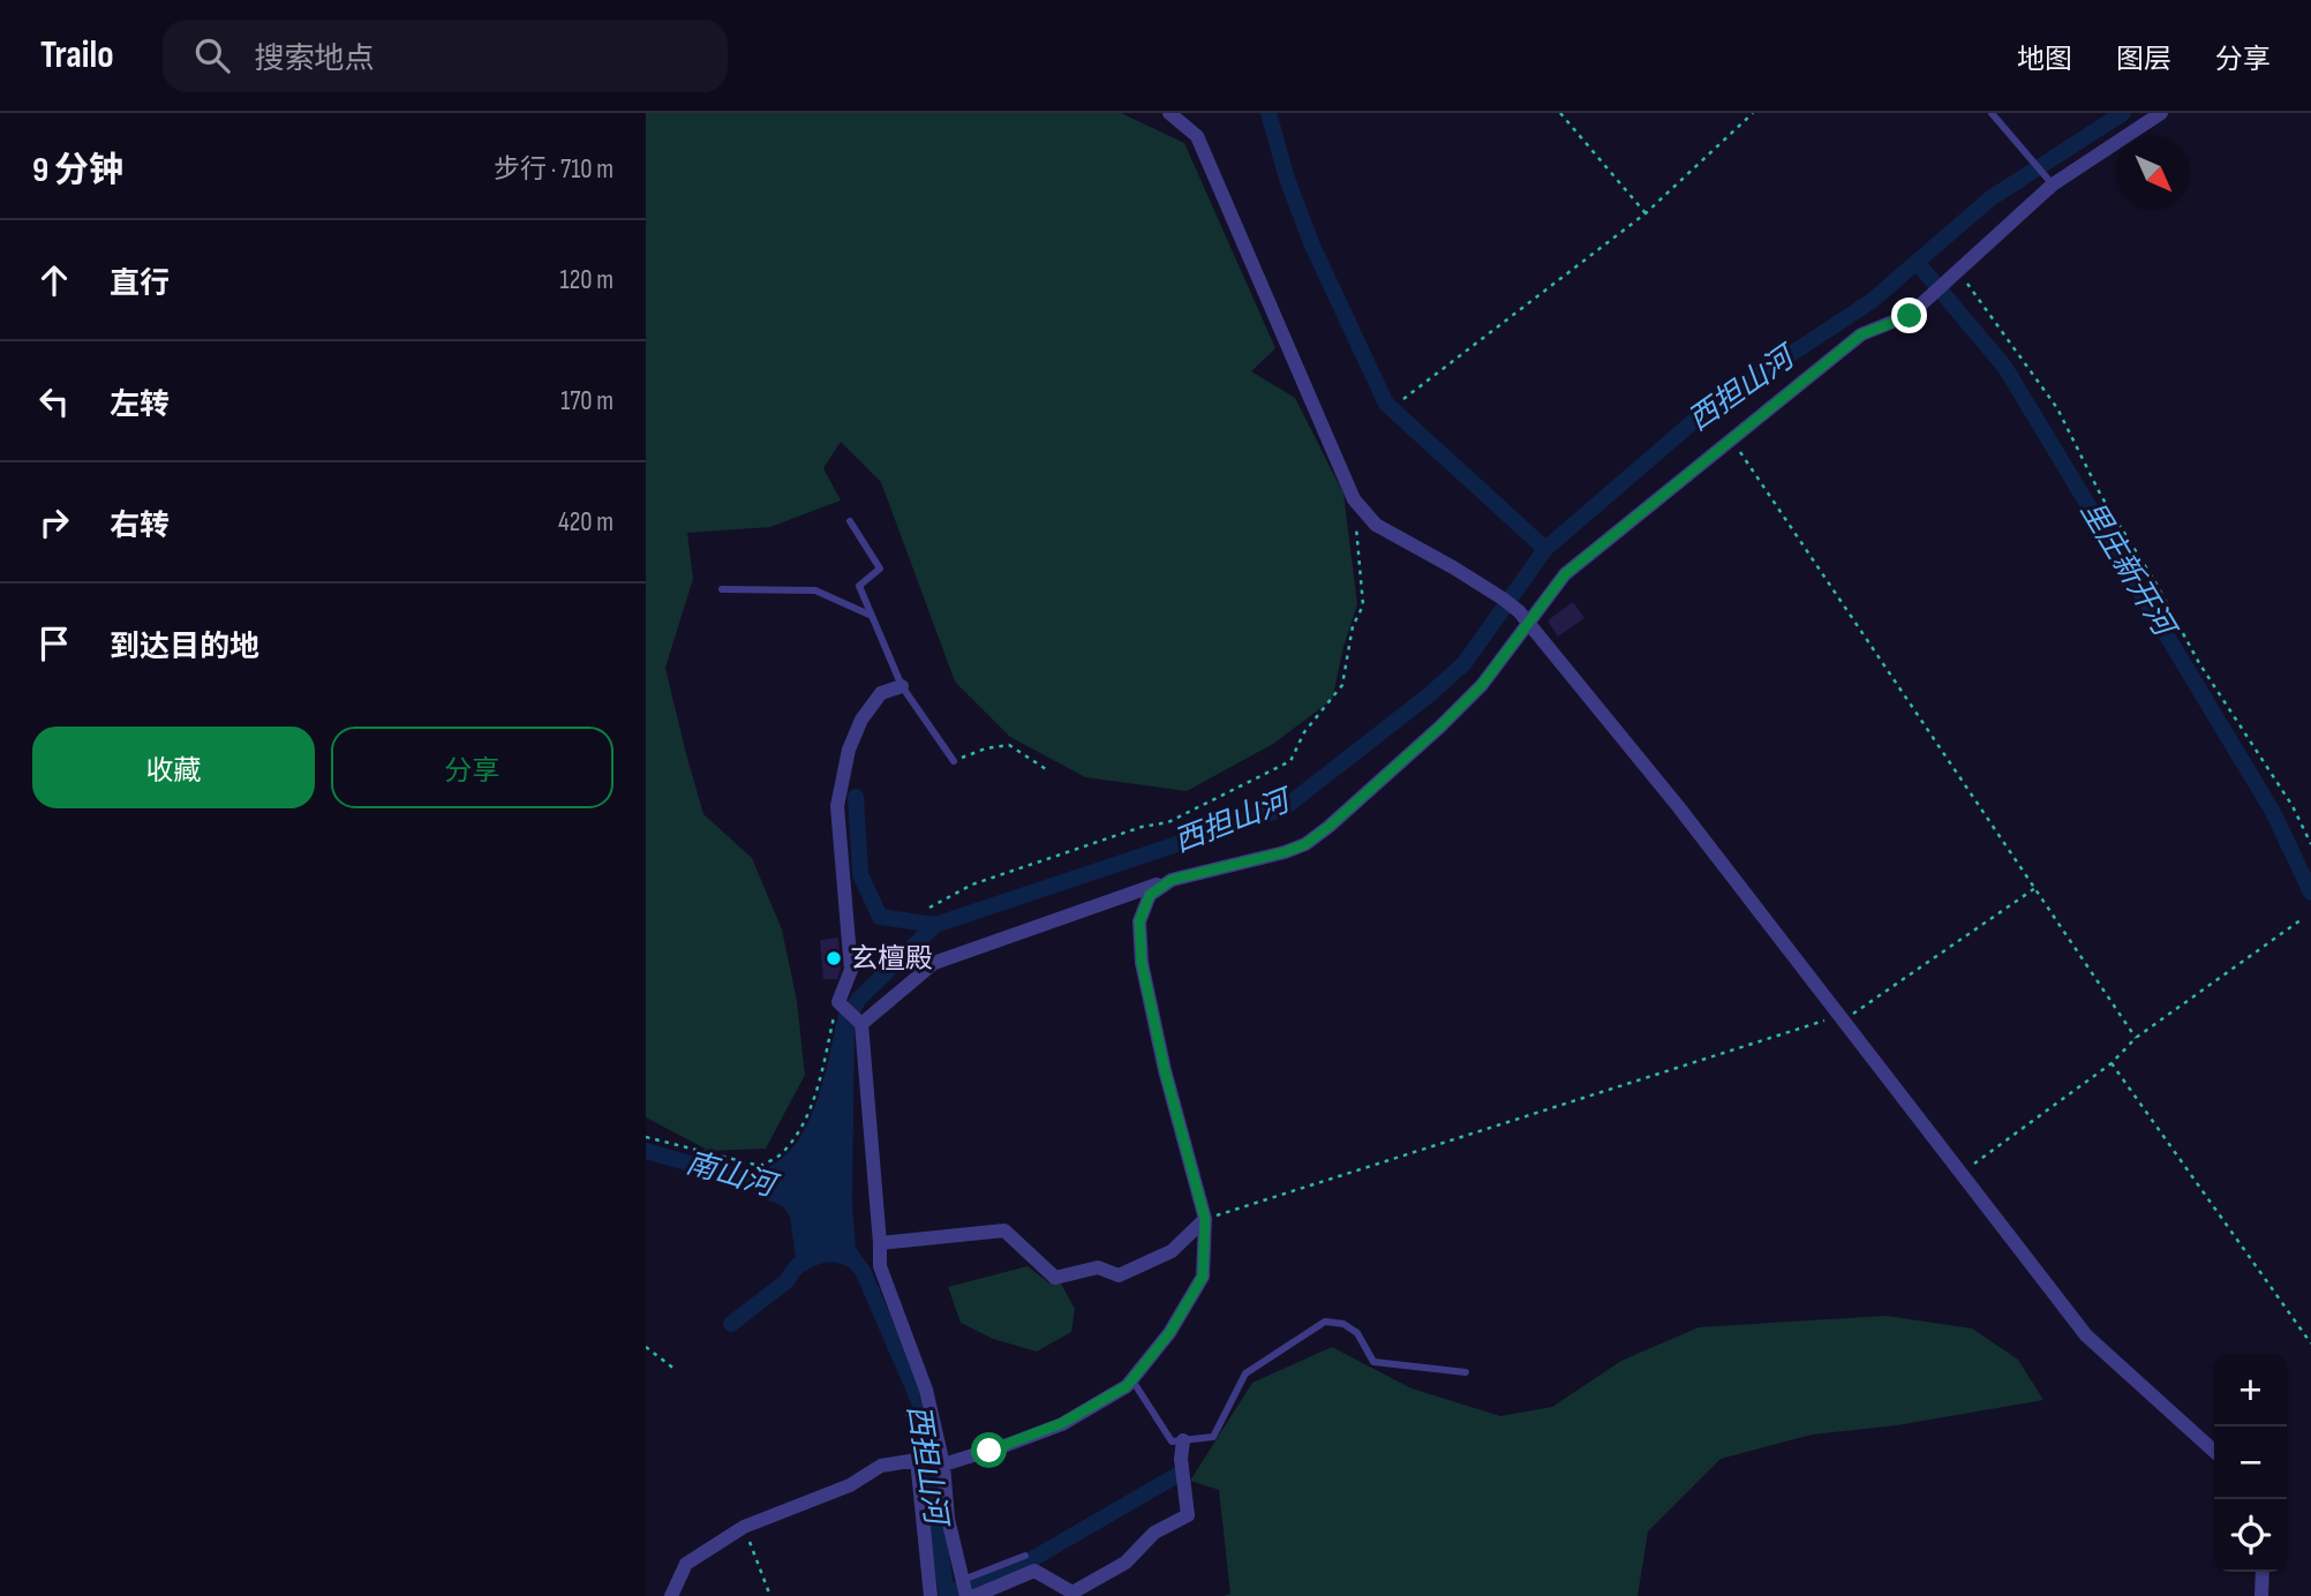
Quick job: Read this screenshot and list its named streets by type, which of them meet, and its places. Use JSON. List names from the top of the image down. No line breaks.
{"water":["西担山河","里庄新开河","南山河"],"places":["玄檀殿"],"north":"bottom right","page":{"header":"Trailo","search":"搜索地点","nav":["地图","图层","分享"],"heading":["9 分钟","步行 · 710 m"],"list":[["直行","120 m"],["左转","170 m"],["右转","420 m"],"到达目的地"],"buttons":["收藏","分享"],"map_buttons":["+","−"]}}
